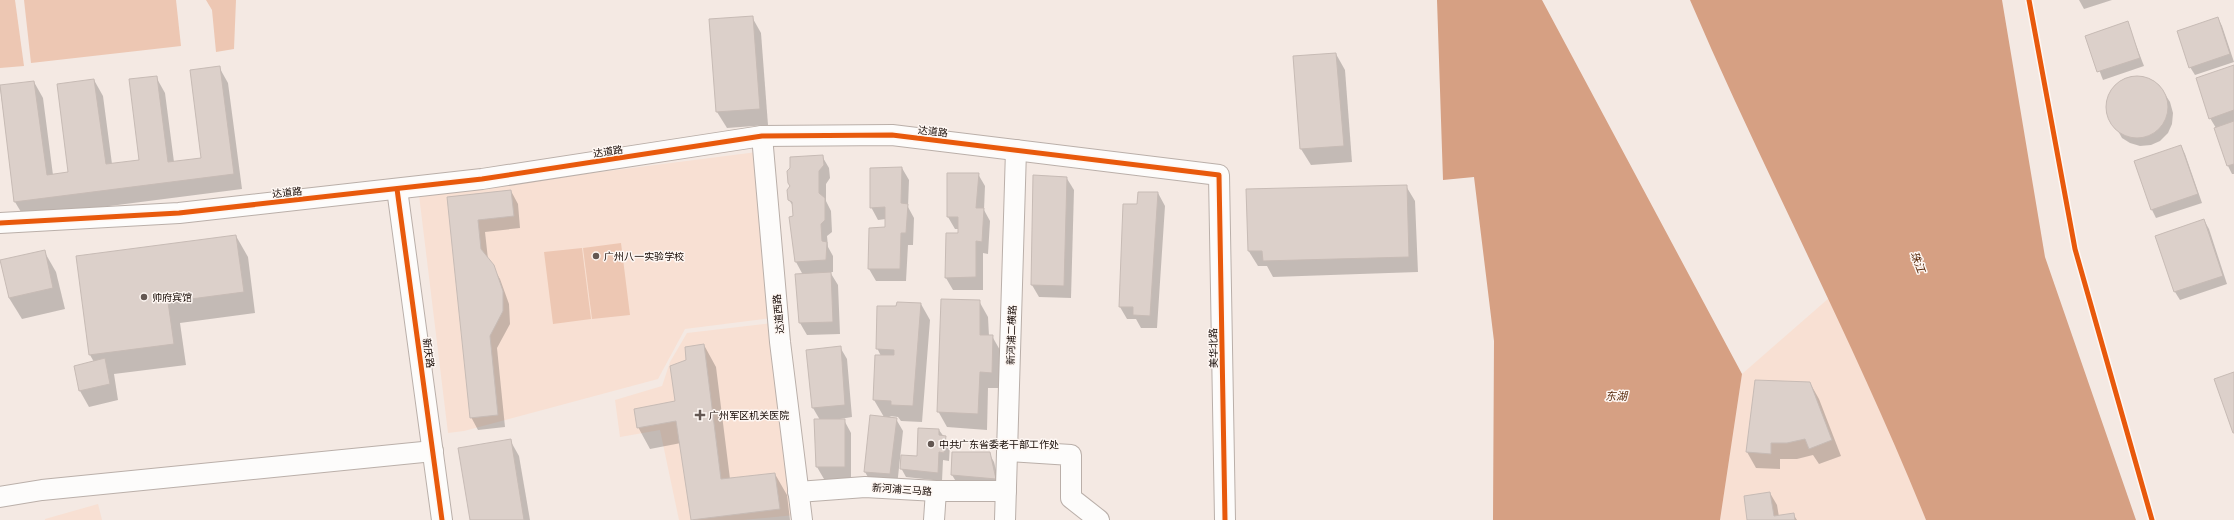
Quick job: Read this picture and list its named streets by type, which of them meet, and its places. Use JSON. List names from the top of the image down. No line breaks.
{"streets":{"street":["达道路","达道西路","新河浦二横路","美华北路","新庆路","新河浦三马路"]},"crossings":[["达道路","达道西路"],["达道路","新河浦二横路"],["达道路","美华北路"],["达道路","新庆路"],["达道西路","新河浦三马路"],["新河浦二横路","新河浦三马路"]],"water":["珠江","东湖"],"places":{"other":["广州八一实验学校","帅府宾馆","中共广东省委老干部工作处"],"health":["广州军区机关医院"]}}
